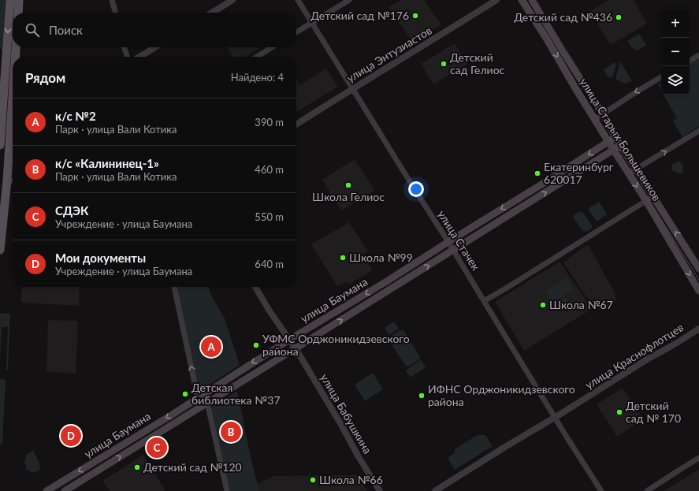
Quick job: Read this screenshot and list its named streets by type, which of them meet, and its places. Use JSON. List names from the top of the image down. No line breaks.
{"streets":{"main road":["улица Старых Большевиков","улица Баумана"],"street":["улица Энтузиастов","улица Стачек","улица Краснофлотцев","улица Бабушкина"]},"crossings":[["улица Энтузиастов","улица Стачек"],["улица Старых Большевиков","улица Баумана"],["улица Стачек","улица Баумана"],["улица Стачек","улица Краснофлотцев"],["улица Баумана","улица Бабушкина"]],"places":["Детский сад №176","Детский сад №436","Детский сад Гелиос","Екатеринбург 620017","Школа Гелиос","Школа №99","Школа №67","УФМС Орджоникидзевского района","Детская библиотека №37","ИФНС Орджоникидзевского района","Детский сад № 170","Детский сад №120","Школа №66"],"page":{"map_buttons":["+","−"],"search":"Поиск","heading":["Рядом","Найдено: 4"],"list":[{"mark":"A","name":"к/с №2","note":"Парк · улица Вали Котика","value":"390 m"},{"mark":"B","name":"к/с «Калининец-1»","note":"Парк · улица Вали Котика","value":"460 m"},{"mark":"C","name":"СДЭК","note":"Учреждение · улица Баумана","value":"550 m"},{"mark":"D","name":"Мои документы","note":"Учреждение · улица Баумана","value":"640 m"}],"pins":["A","B","D","C"]}}
